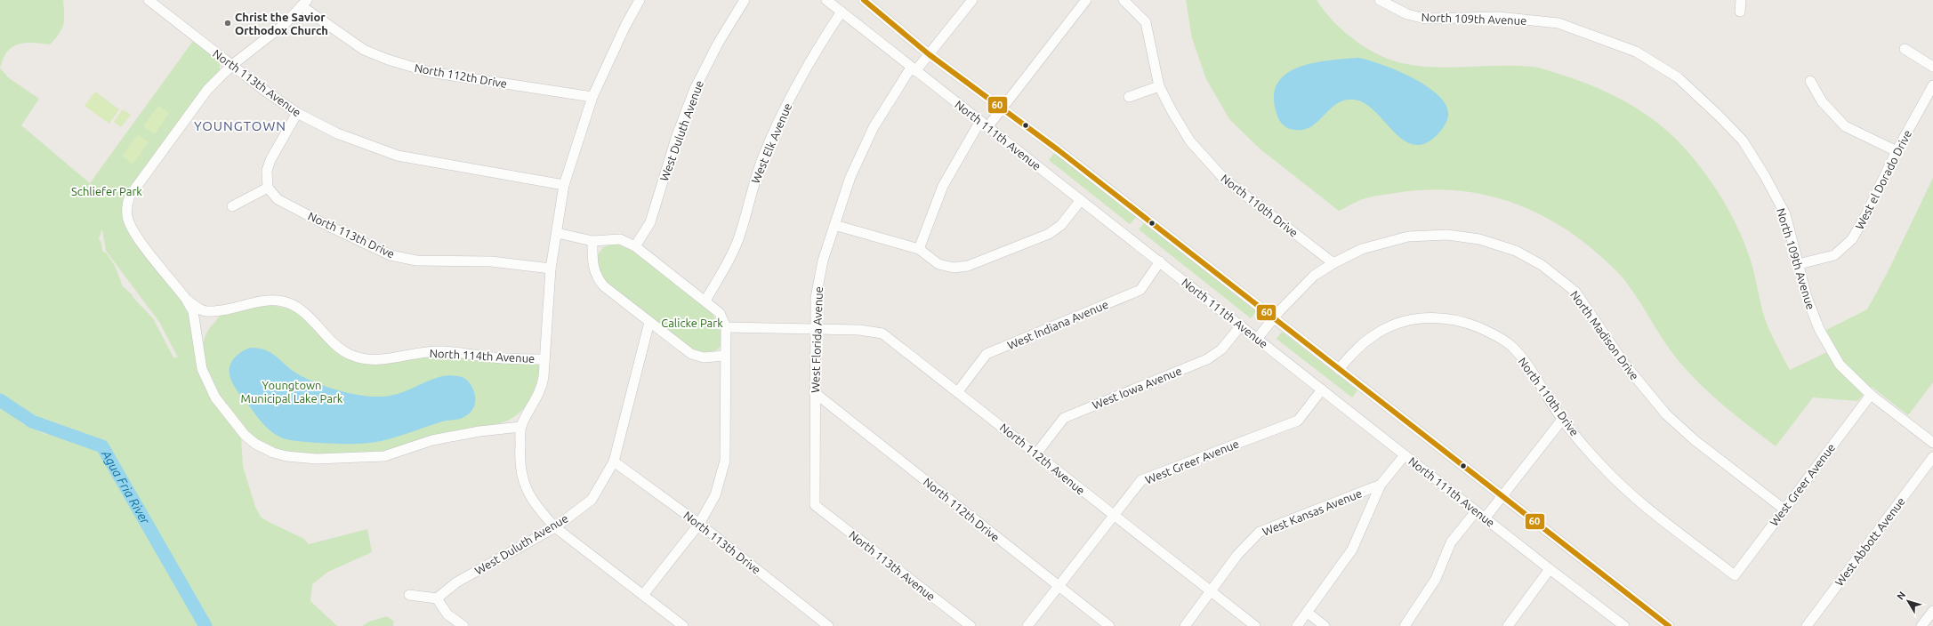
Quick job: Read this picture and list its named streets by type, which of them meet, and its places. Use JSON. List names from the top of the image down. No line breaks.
{"streets":{"street":["North 109th Avenue","North 112th Drive","North 113th Avenue","West Duluth Avenue","North 111th Avenue","West Elk Avenue","West el Dorado Drive","North 110th Drive","North 113th Drive","West Indiana Avenue","North Madison Drive","West Florida Avenue","North 114th Avenue","West Iowa Avenue","North 112th Avenue","West Greer Avenue","West Kansas Avenue","West Abbott Avenue"]},"crossings":[["North 109th Avenue","West el Dorado Drive"],["North 109th Avenue","West Greer Avenue"],["North 112th Drive","West Florida Avenue"],["North 112th Drive","West Greer Avenue"],["North 113th Avenue","West Florida Avenue"],["North 113th Avenue","North 114th Avenue"],["West Duluth Avenue","North 113th Drive"],["North 111th Avenue","West Elk Avenue"],["North 111th Avenue","North 110th Drive"],["North 111th Avenue","West Indiana Avenue"],["North 111th Avenue","North Madison Drive"],["North 111th Avenue","West Florida Avenue"],["North 111th Avenue","West Iowa Avenue"],["North 111th Avenue","West Greer Avenue"],["North 111th Avenue","West Kansas Avenue"],["North 110th Drive","North Madison Drive"],["North 110th Drive","West Greer Avenue"],["West Indiana Avenue","North 112th Avenue"],["North Madison Drive","West Greer Avenue"],["West Florida Avenue","North 112th Avenue"],["West Iowa Avenue","North 112th Avenue"],["North 112th Avenue","West Greer Avenue"],["North 112th Avenue","West Kansas Avenue"]],"districts":["YOUNGTOWN"],"water":["Agua Fria River"],"parks":["Schliefer Park","Calicke Park","Youngtown Municipal Lake Park"],"places":["Christ the Savior Orthodox Church"],"lines":["transit line 60"],"north":"top left"}
